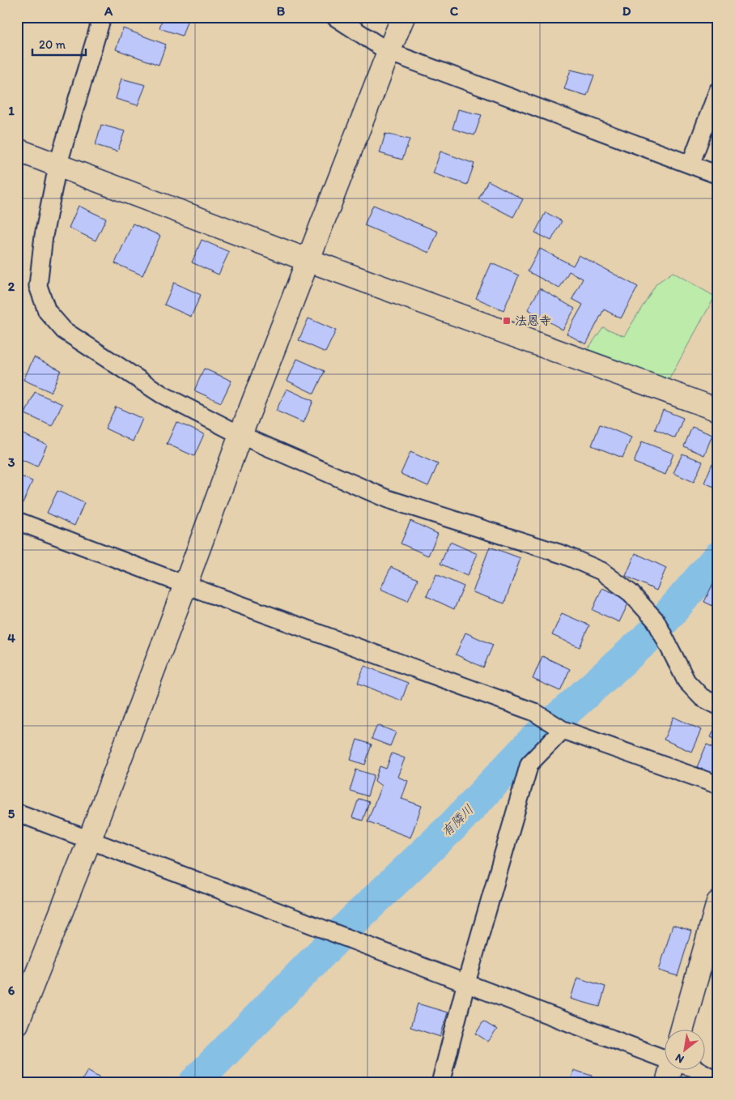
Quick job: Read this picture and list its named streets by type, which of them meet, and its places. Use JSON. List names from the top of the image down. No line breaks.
{"water":["有隣川"],"places":{"transit":["法恩寺"]},"scale_bar":"20 m","north":"bottom left","grid":{"columns":["A","B","C","D"],"rows":["1","2","3","4","5","6"]}}
